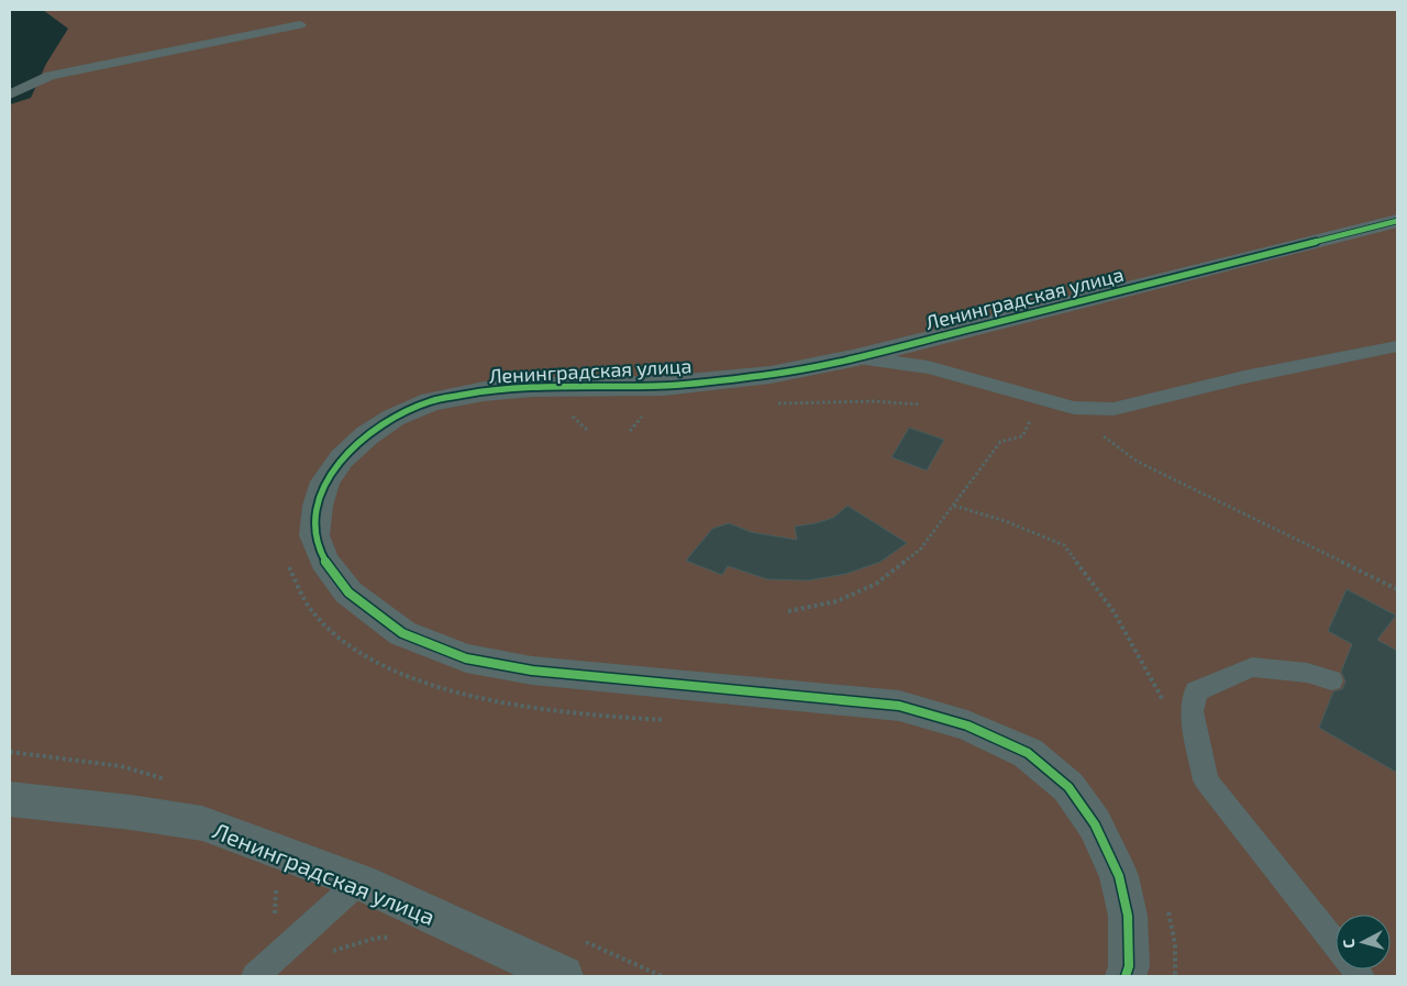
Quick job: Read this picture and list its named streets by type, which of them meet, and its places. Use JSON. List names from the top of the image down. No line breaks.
{"streets":{"street":["Ленинградская улица"]},"north":"left"}
